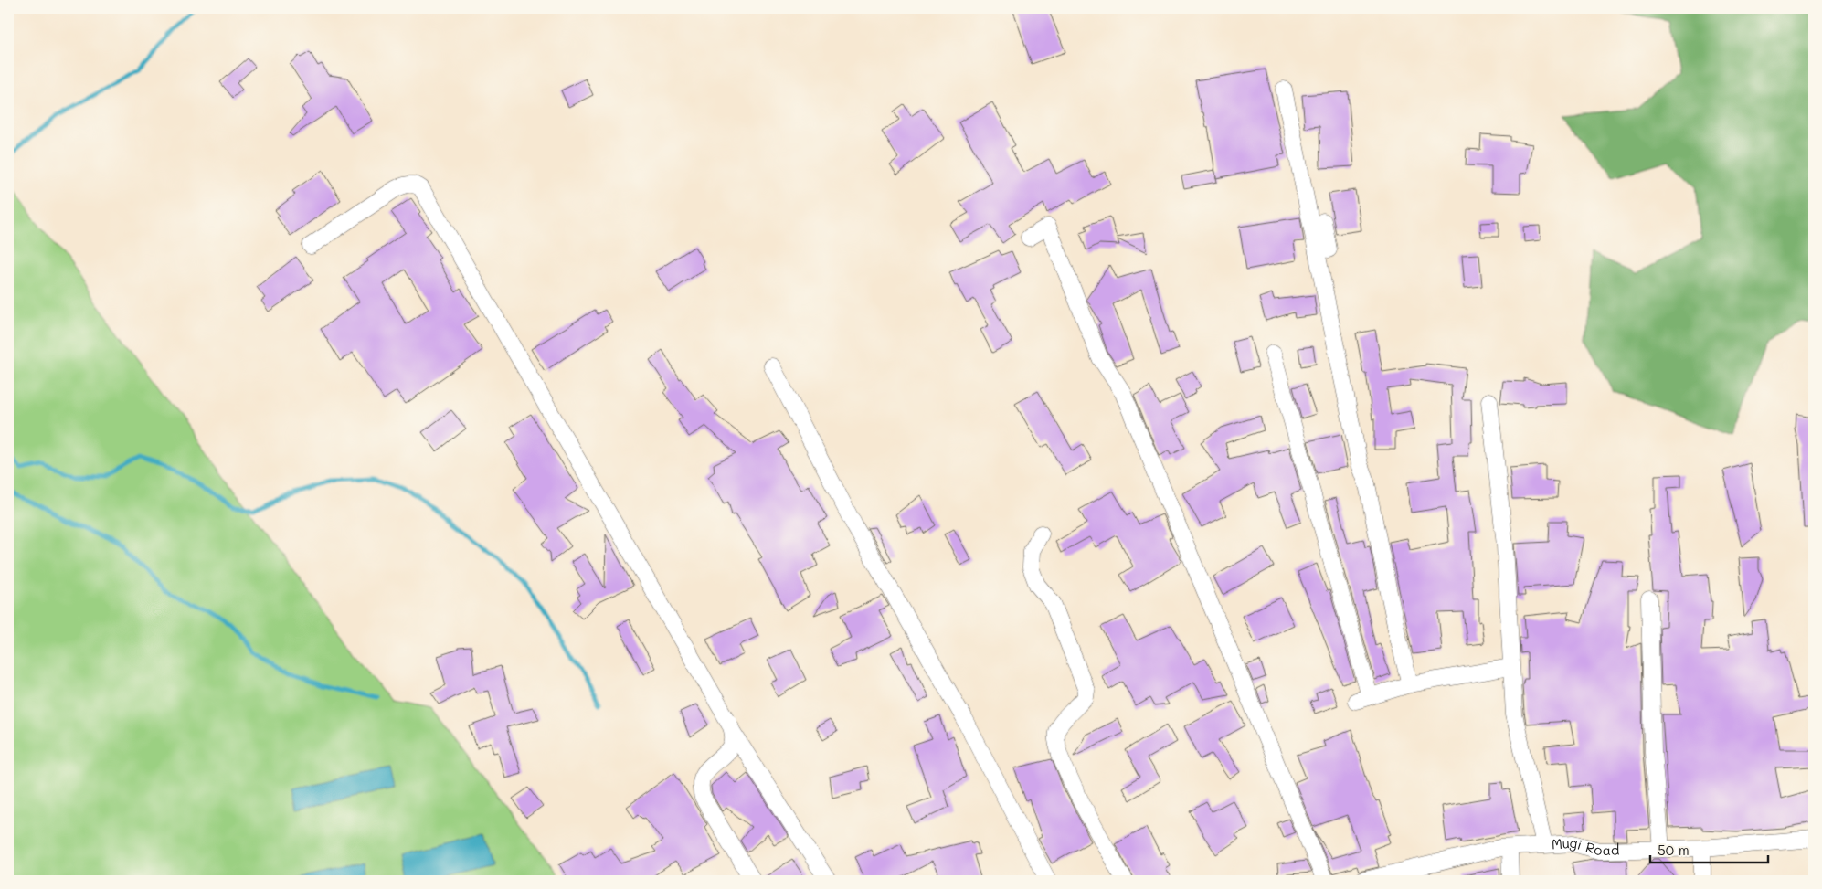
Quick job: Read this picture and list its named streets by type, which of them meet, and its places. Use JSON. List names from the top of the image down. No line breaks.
{"streets":{"street":["Mugi Road"]},"scale_bar":"50 m"}
